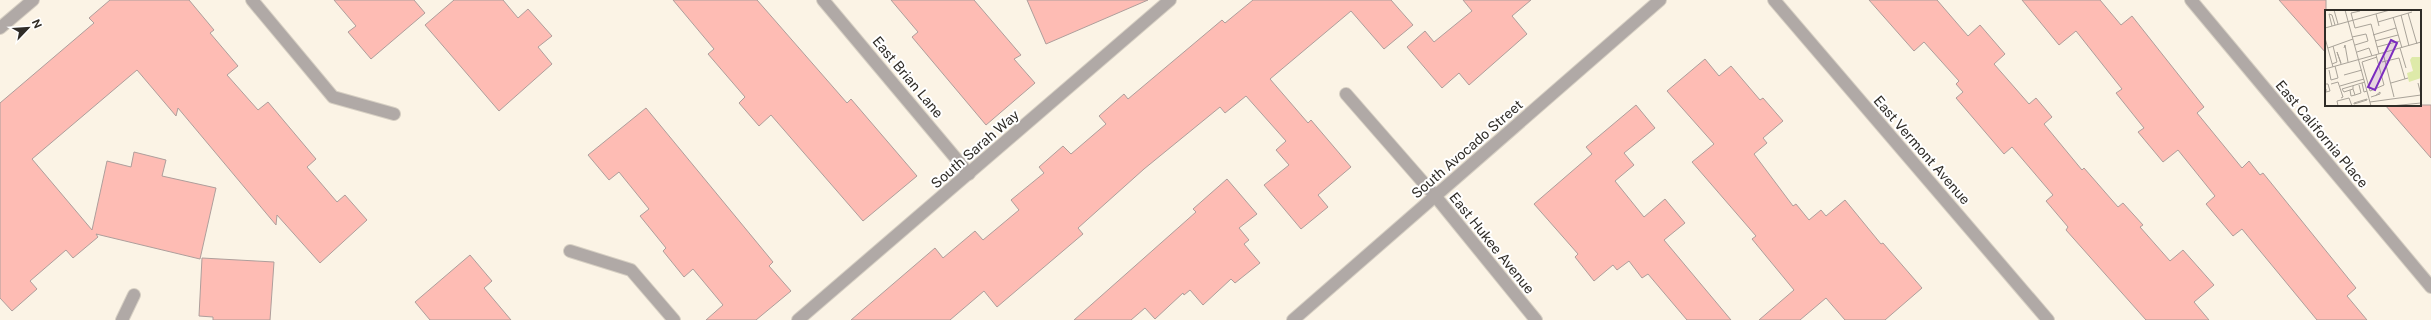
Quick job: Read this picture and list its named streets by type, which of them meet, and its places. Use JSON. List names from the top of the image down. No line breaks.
{"streets":{"street":["East Brian Lane","East California Place","South Sarah Way","South Avocado Street","East Vermont Avenue","East Hukee Avenue"]},"crossings":[["East Brian Lane","South Sarah Way"],["South Avocado Street","East Hukee Avenue"]],"north":"top right"}
